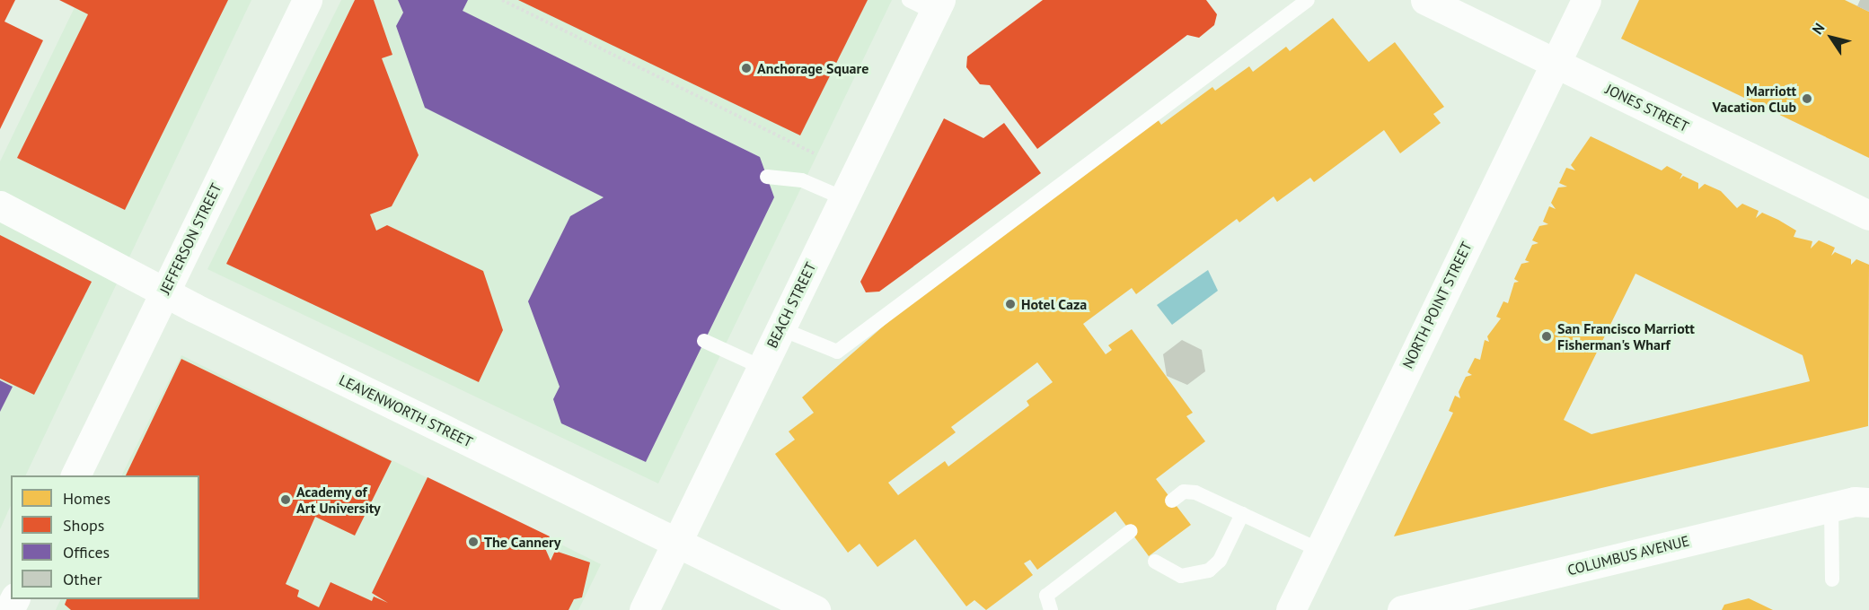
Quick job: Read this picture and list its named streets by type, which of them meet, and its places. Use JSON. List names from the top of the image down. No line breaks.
{"streets":{"street":["JONES STREET","JEFFERSON STREET","BEACH STREET","NORTH POINT STREET","LEAVENWORTH STREET","COLUMBUS AVENUE"]},"crossings":[["JONES STREET","NORTH POINT STREET"],["JEFFERSON STREET","LEAVENWORTH STREET"],["BEACH STREET","LEAVENWORTH STREET"]],"places":["Anchorage Square","Marriott Vacation Club","Hotel Caza","San Francisco Marriott Fisherman's Wharf","Academy of Art University","The Cannery"],"legend":["Homes","Shops","Offices","Other"],"north":"top left"}
